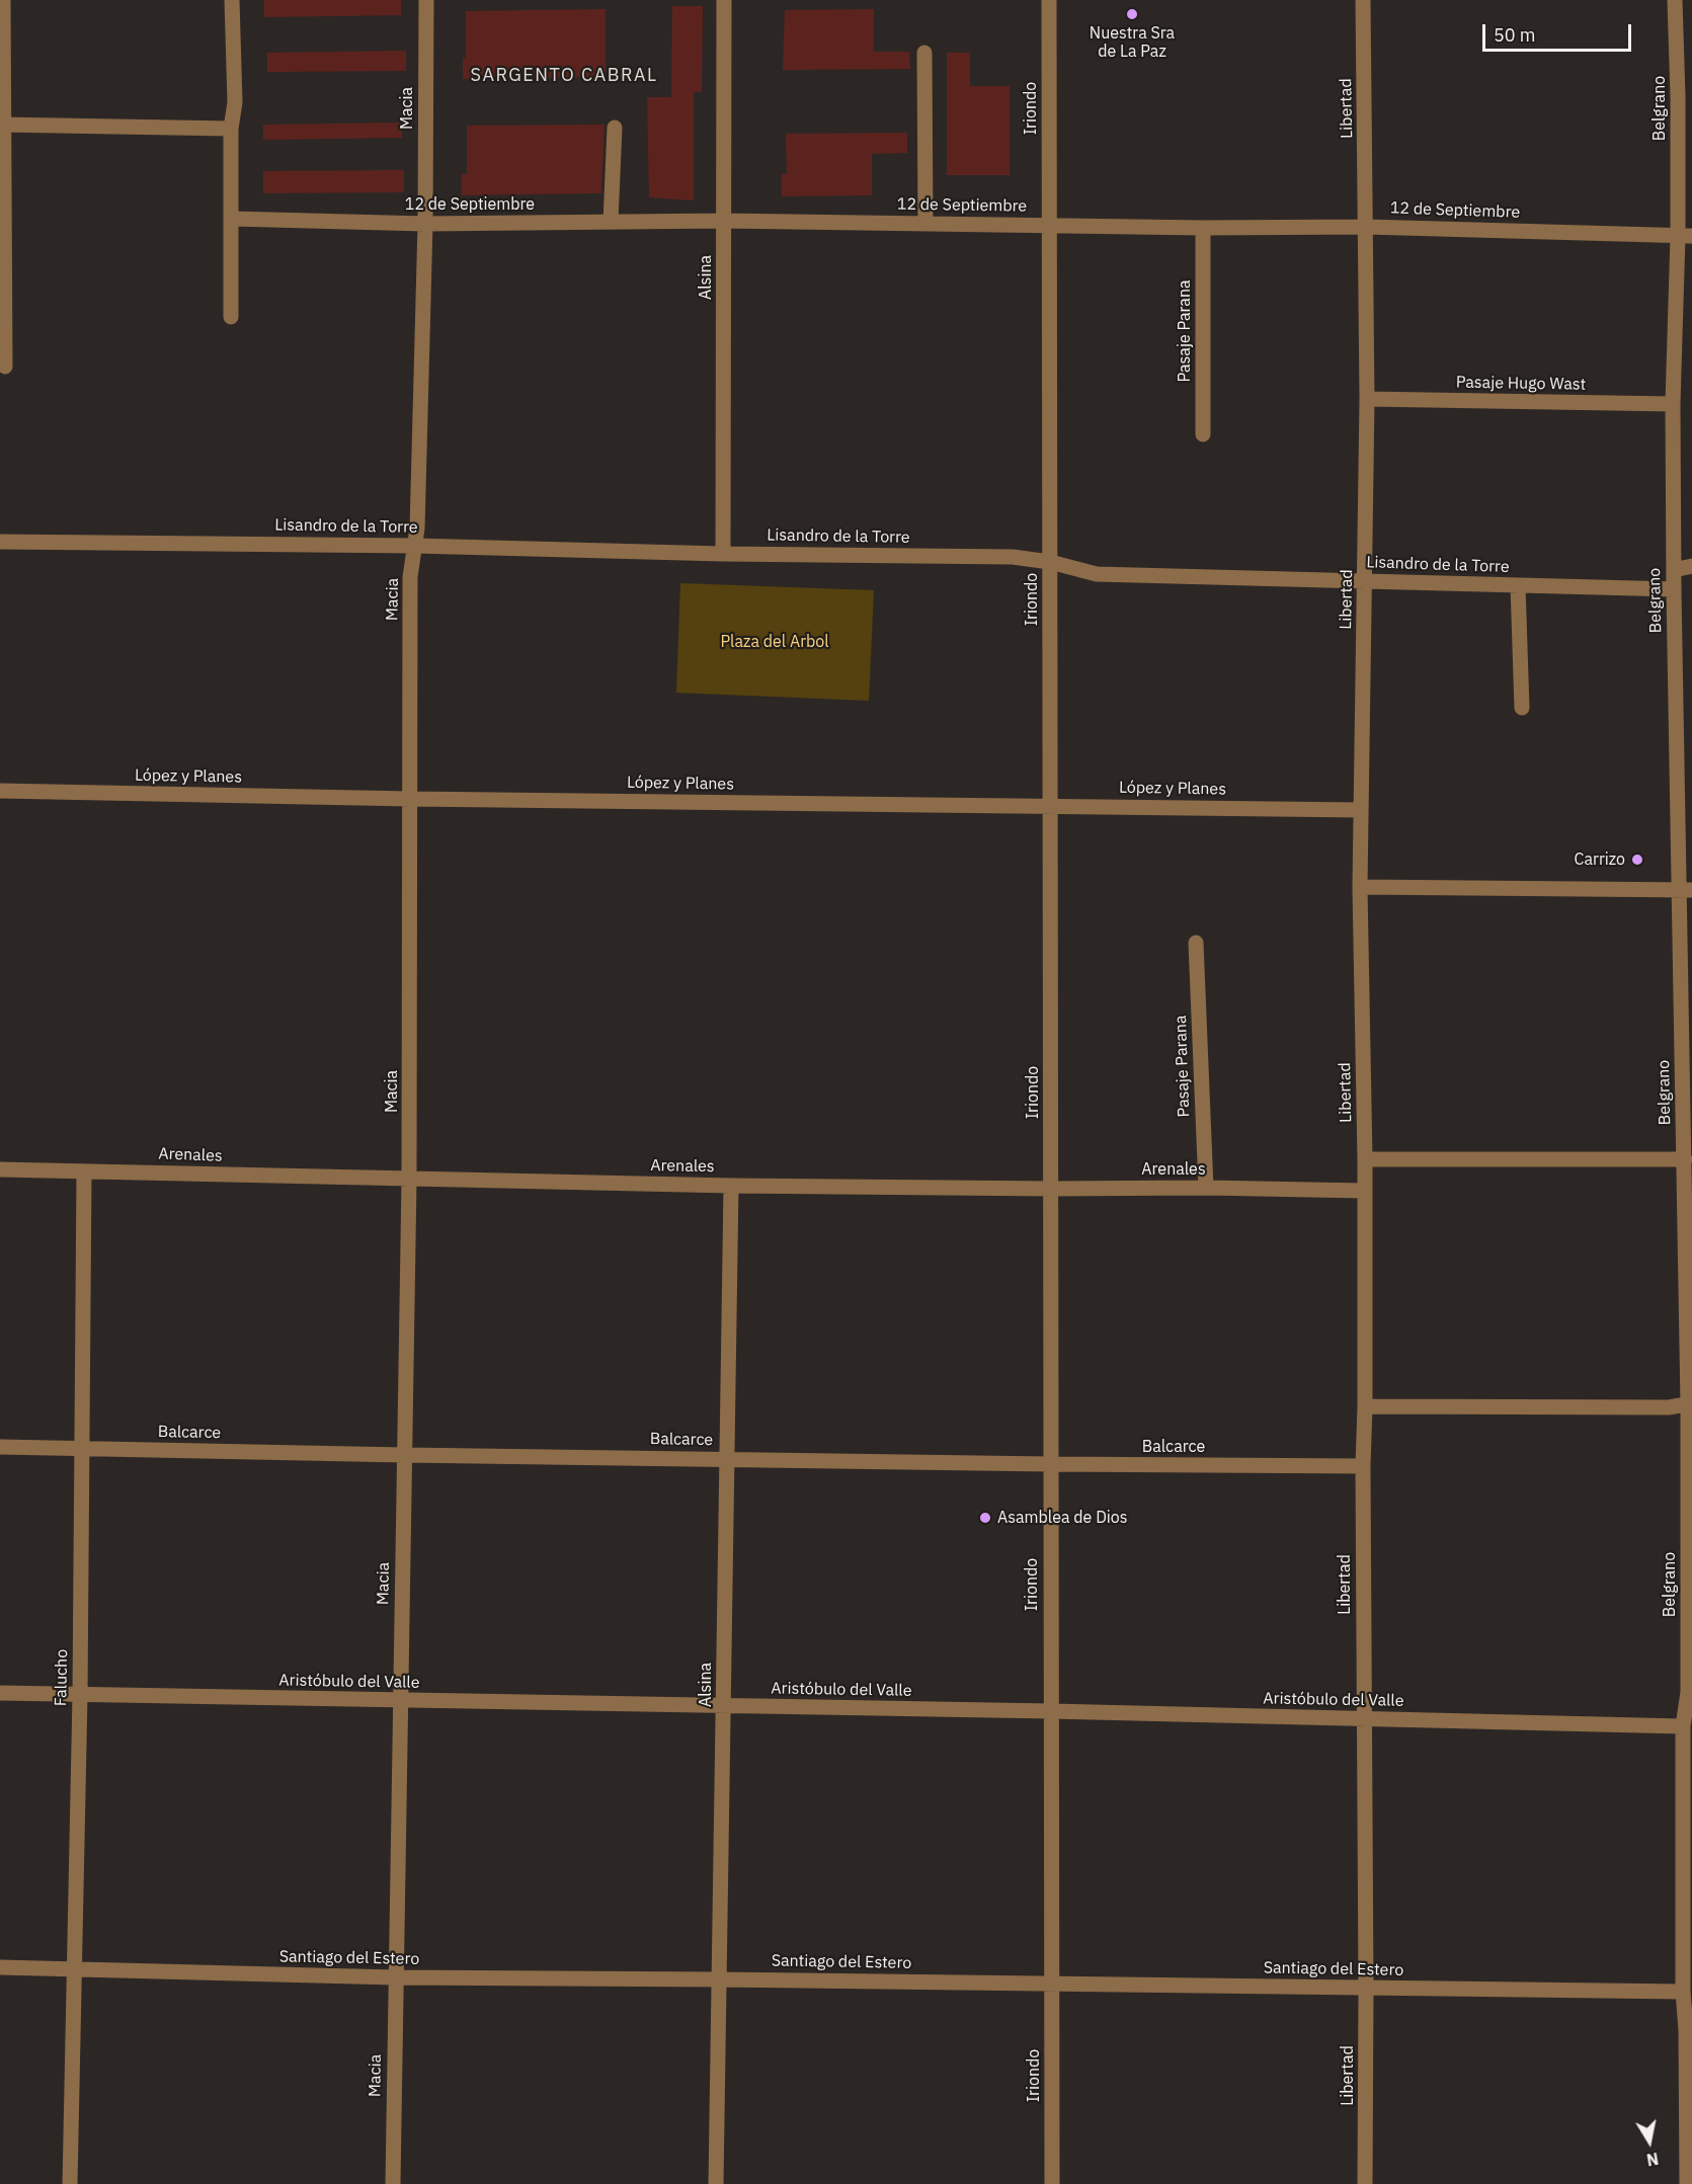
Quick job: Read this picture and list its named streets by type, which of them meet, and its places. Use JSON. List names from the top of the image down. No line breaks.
{"streets":{"street":["Macia","Iriondo","Libertad","Belgrano","12 de Septiembre","Alsina","Pasaje Parana","Pasaje Hugo Wast","Lisandro de la Torre","López y Planes","Arenales","Balcarce","Falucho","Aristóbulo del Valle","Santiago del Estero"]},"crossings":[["Macia","12 de Septiembre"],["Macia","Lisandro de la Torre"],["Macia","López y Planes"],["Macia","Arenales"],["Macia","Balcarce"],["Macia","Aristóbulo del Valle"],["Macia","Santiago del Estero"],["Iriondo","12 de Septiembre"],["Iriondo","Lisandro de la Torre"],["Iriondo","López y Planes"],["Iriondo","Arenales"],["Iriondo","Balcarce"],["Iriondo","Aristóbulo del Valle"],["Iriondo","Santiago del Estero"],["Libertad","12 de Septiembre"],["Libertad","Pasaje Hugo Wast"],["Libertad","Lisandro de la Torre"],["Libertad","López y Planes"],["Libertad","Arenales"],["Libertad","Balcarce"],["Libertad","Aristóbulo del Valle"],["Libertad","Santiago del Estero"],["Belgrano","12 de Septiembre"],["Belgrano","Pasaje Hugo Wast"],["Belgrano","Lisandro de la Torre"],["Belgrano","Aristóbulo del Valle"],["Belgrano","Santiago del Estero"],["12 de Septiembre","Alsina"],["12 de Septiembre","Pasaje Parana"],["Alsina","Lisandro de la Torre"],["Alsina","Arenales"],["Alsina","Balcarce"],["Alsina","Aristóbulo del Valle"],["Alsina","Santiago del Estero"],["Pasaje Parana","Arenales"],["Arenales","Falucho"],["Balcarce","Falucho"],["Falucho","Aristóbulo del Valle"],["Falucho","Santiago del Estero"]],"districts":["SARGENTO CABRAL"],"parks":["Plaza del Arbol"],"places":["Nuestra Sra de La Paz","Carrizo","Asamblea de Dios"],"scale_bar":"50 m","north":"bottom"}
